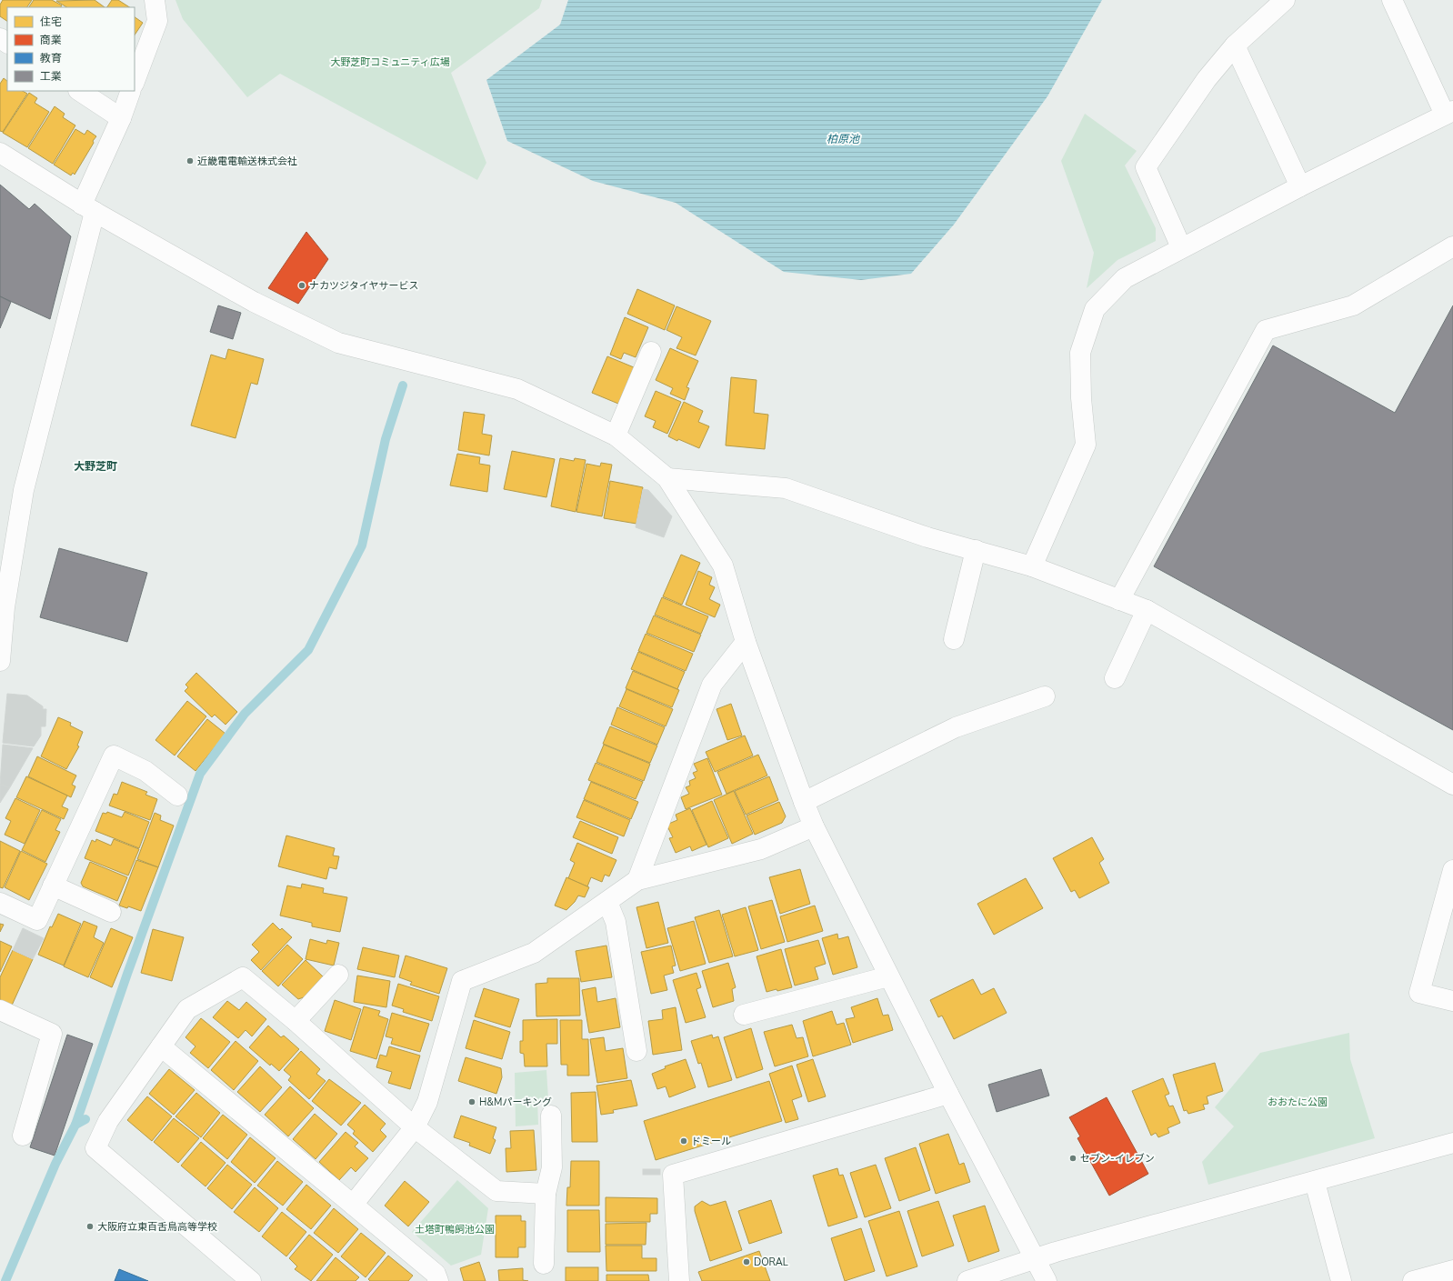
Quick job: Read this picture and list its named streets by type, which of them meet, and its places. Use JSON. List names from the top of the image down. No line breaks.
{"districts":["大野芝町"],"water":["柏原池"],"parks":["大野芝町コミュニティ広場","おおたに公園","土塔町鴨飼池公園"],"places":["近畿電電輸送株式会社","ナカツジタイヤサービス","H&Mパーキング","ドミール","セブン-イレブン","大阪府立東百舌鳥高等学校","DORAL"],"legend":["住宅","商業","教育","工業"]}
